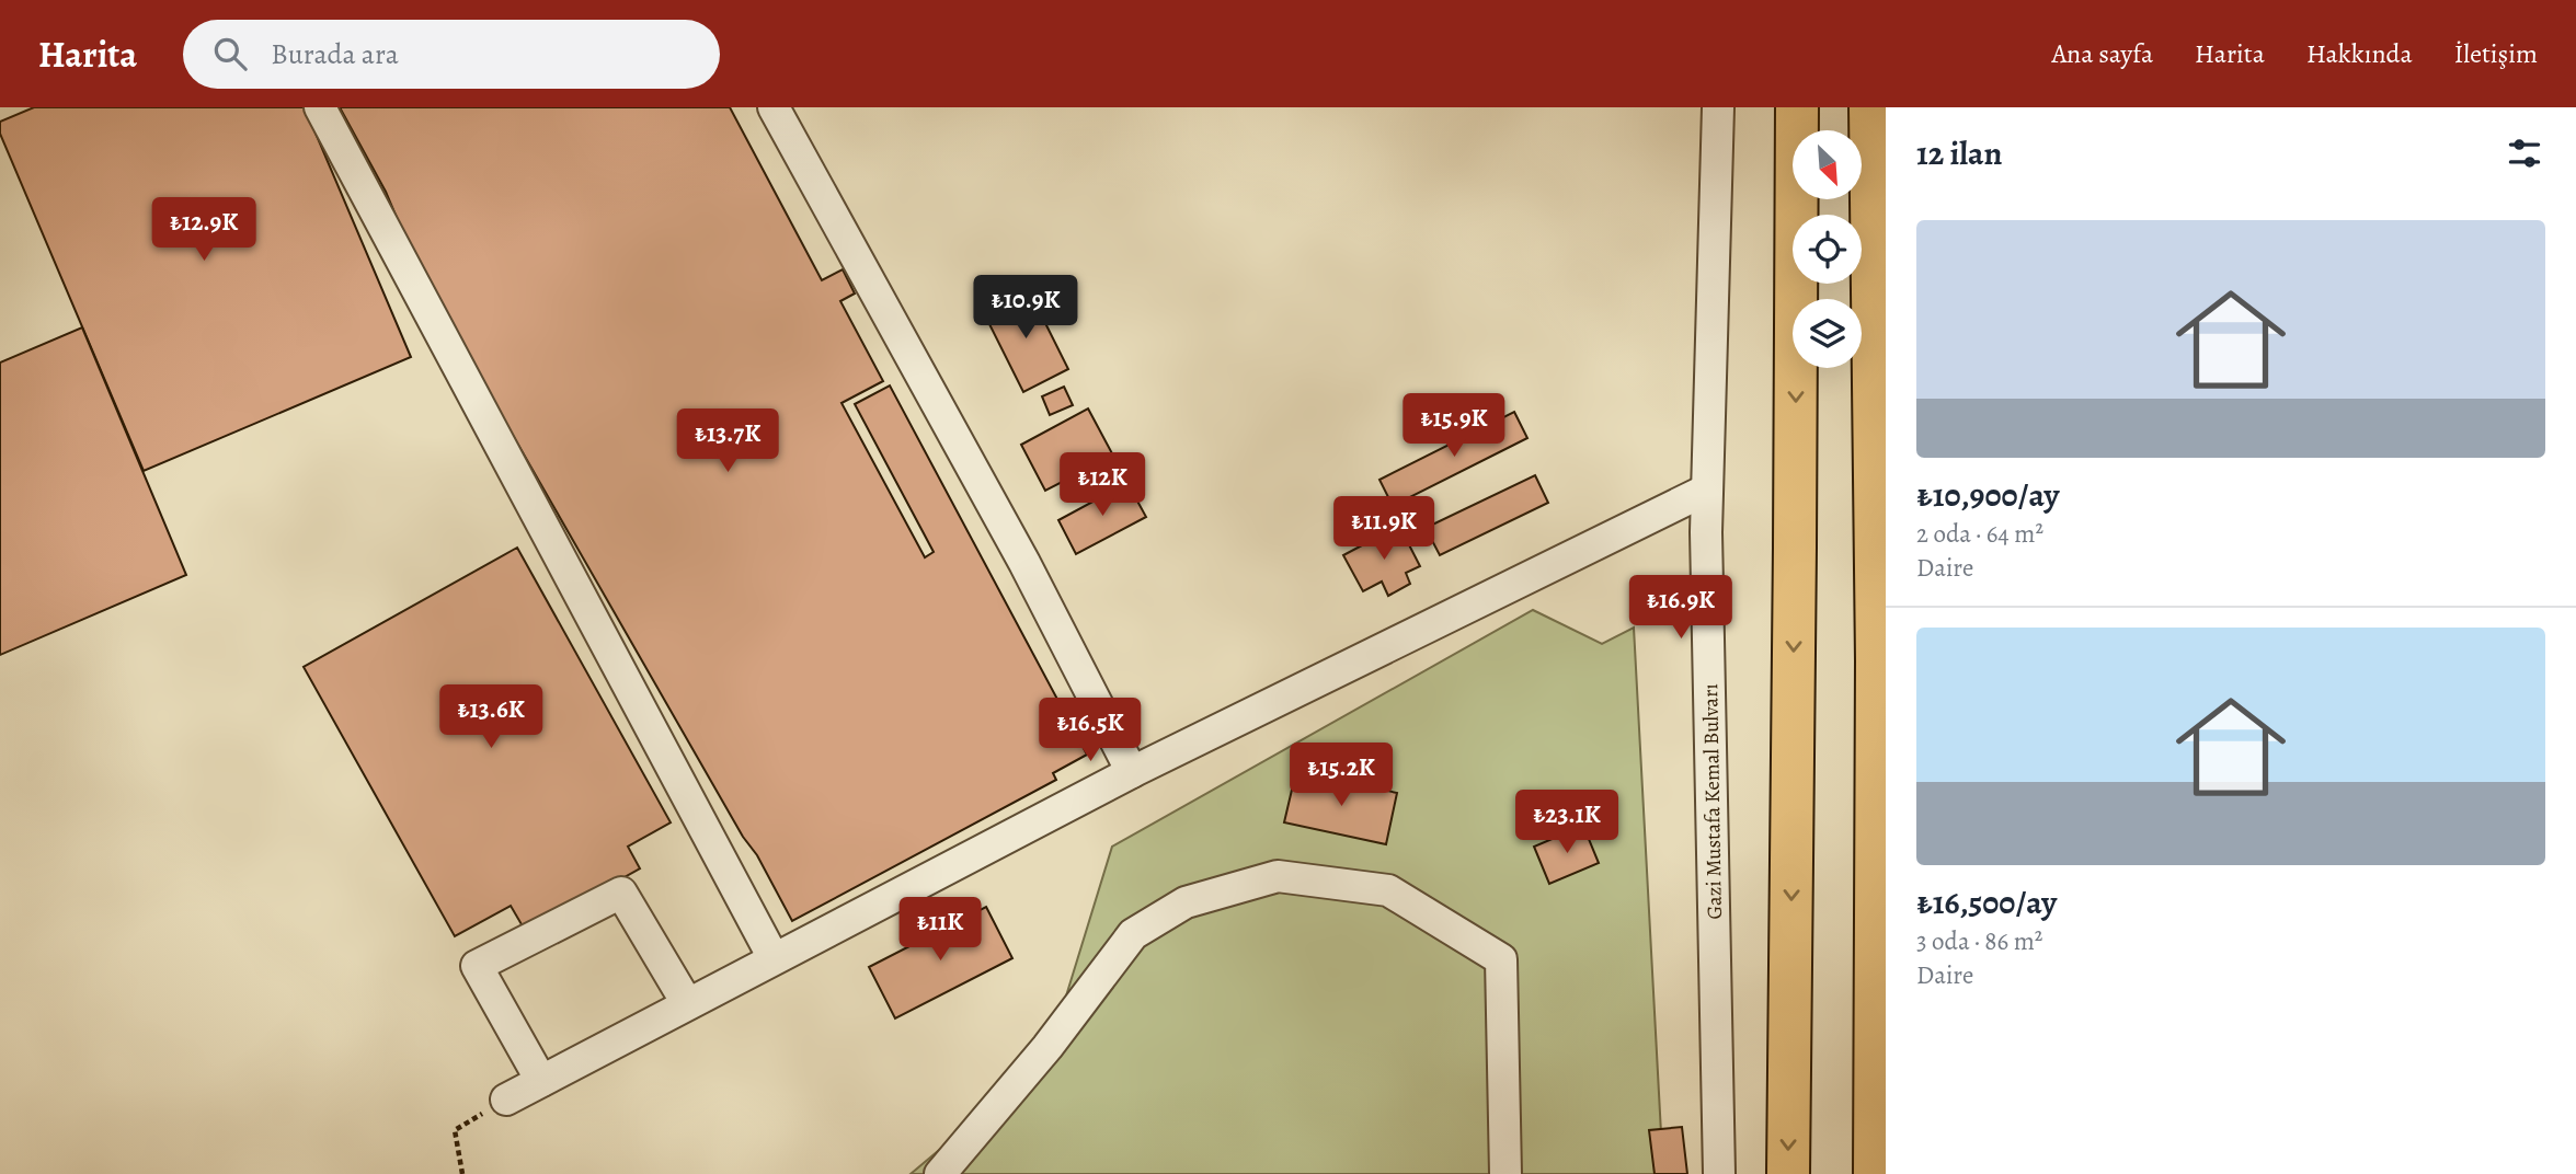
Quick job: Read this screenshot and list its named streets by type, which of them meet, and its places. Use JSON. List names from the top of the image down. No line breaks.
{"streets":{"street":["Gazi Mustafa Kemal Bulvarı"]},"north":"bottom right","page":{"header":"Harita","search":"Burada ara","nav":["Ana sayfa","Harita","Hakkında","İletişim"],"heading":"12 ilan","price":["₺12.9K","₺10.9K","₺15.9K","₺13.7K","₺12K","₺11.9K","₺16.9K","₺13.6K","₺16.5K","₺15.2K","₺23.1K","₺11K"],"list":[{"name":"₺10,900/ay","note":"2 oda · 64 m² · Daire"},{"name":"₺16,500/ay","note":"3 oda · 86 m² · Daire"}]}}
